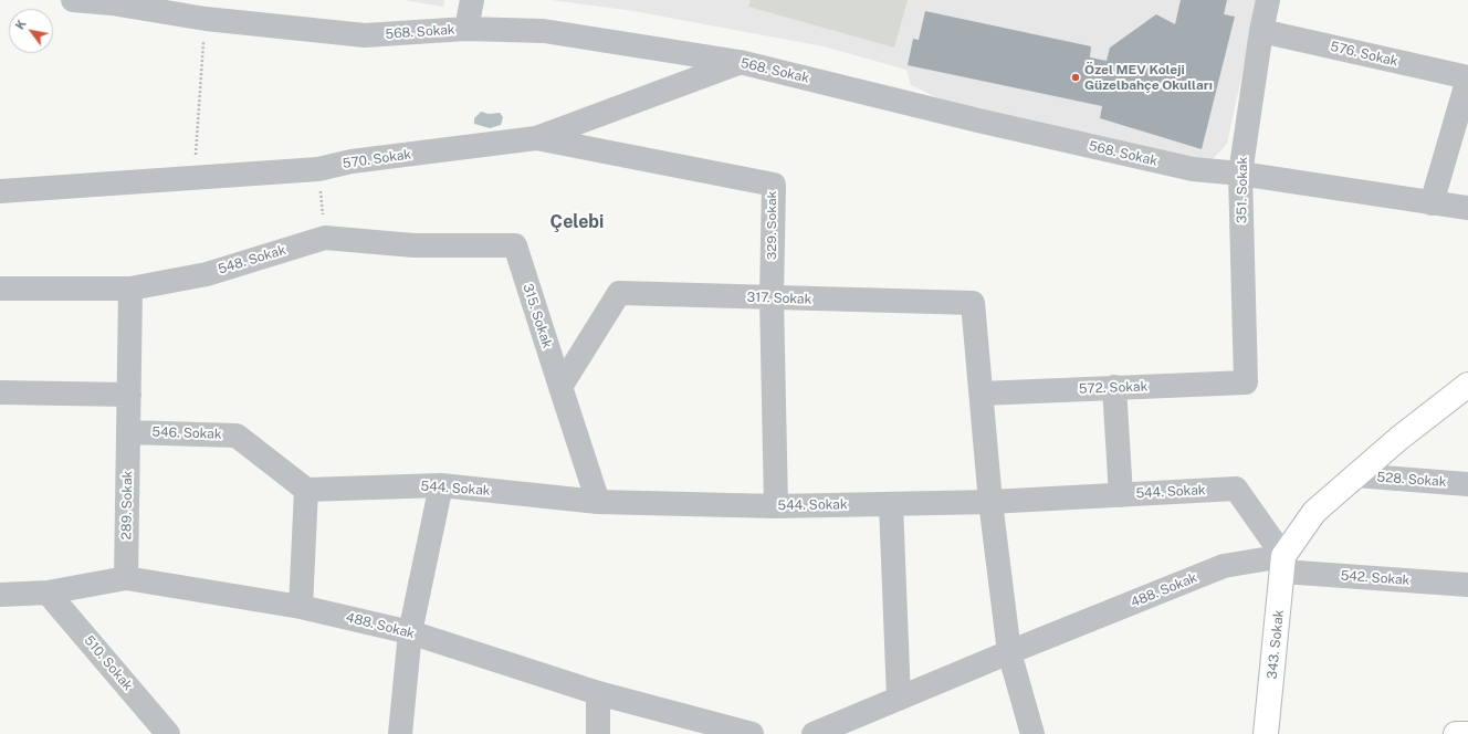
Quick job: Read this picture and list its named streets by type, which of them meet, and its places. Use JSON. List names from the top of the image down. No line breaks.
{"streets":{"main road":["343. Sokak"],"street":["568. Sokak","576. Sokak","570. Sokak","351. Sokak","329. Sokak","548. Sokak","317. Sokak","315. Sokak","572. Sokak","546. Sokak","528. Sokak","544. Sokak","289. Sokak","542. Sokak","488. Sokak","510. Sokak"]},"crossings":[["568. Sokak","570. Sokak"],["568. Sokak","351. Sokak"],["576. Sokak","351. Sokak"],["570. Sokak","329. Sokak"],["351. Sokak","572. Sokak"],["329. Sokak","317. Sokak"],["329. Sokak","544. Sokak"],["548. Sokak","315. Sokak"],["317. Sokak","315. Sokak"],["317. Sokak","572. Sokak"],["317. Sokak","544. Sokak"],["317. Sokak","488. Sokak"],["546. Sokak","544. Sokak"],["546. Sokak","289. Sokak"],["544. Sokak","542. Sokak"],["544. Sokak","488. Sokak"],["544. Sokak","343. Sokak"],["289. Sokak","488. Sokak"],["542. Sokak","488. Sokak"],["542. Sokak","343. Sokak"],["488. Sokak","343. Sokak"],["488. Sokak","510. Sokak"]],"districts":["Çelebi"],"places":["Özel MEV Koleji Güzelbahçe Okulları"],"north":"top left"}
